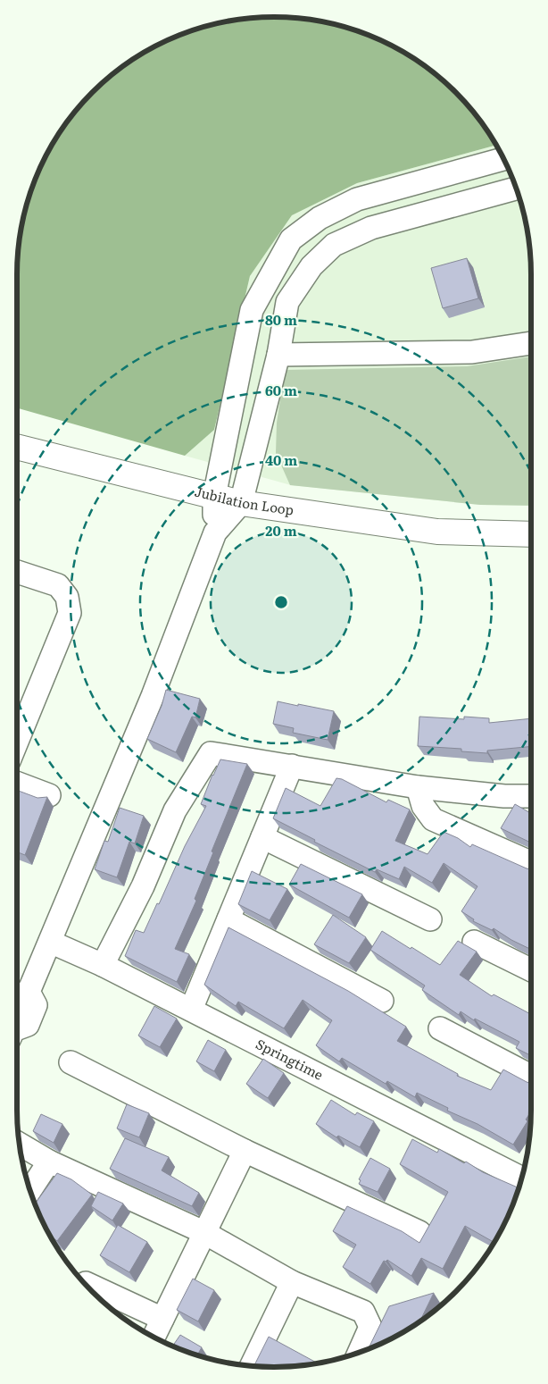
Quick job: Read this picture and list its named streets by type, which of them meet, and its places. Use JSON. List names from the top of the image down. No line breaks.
{"streets":{"main road":["Jubilation Loop"],"street":["Springtime"]},"rings":["80 m","60 m","40 m","20 m"]}
